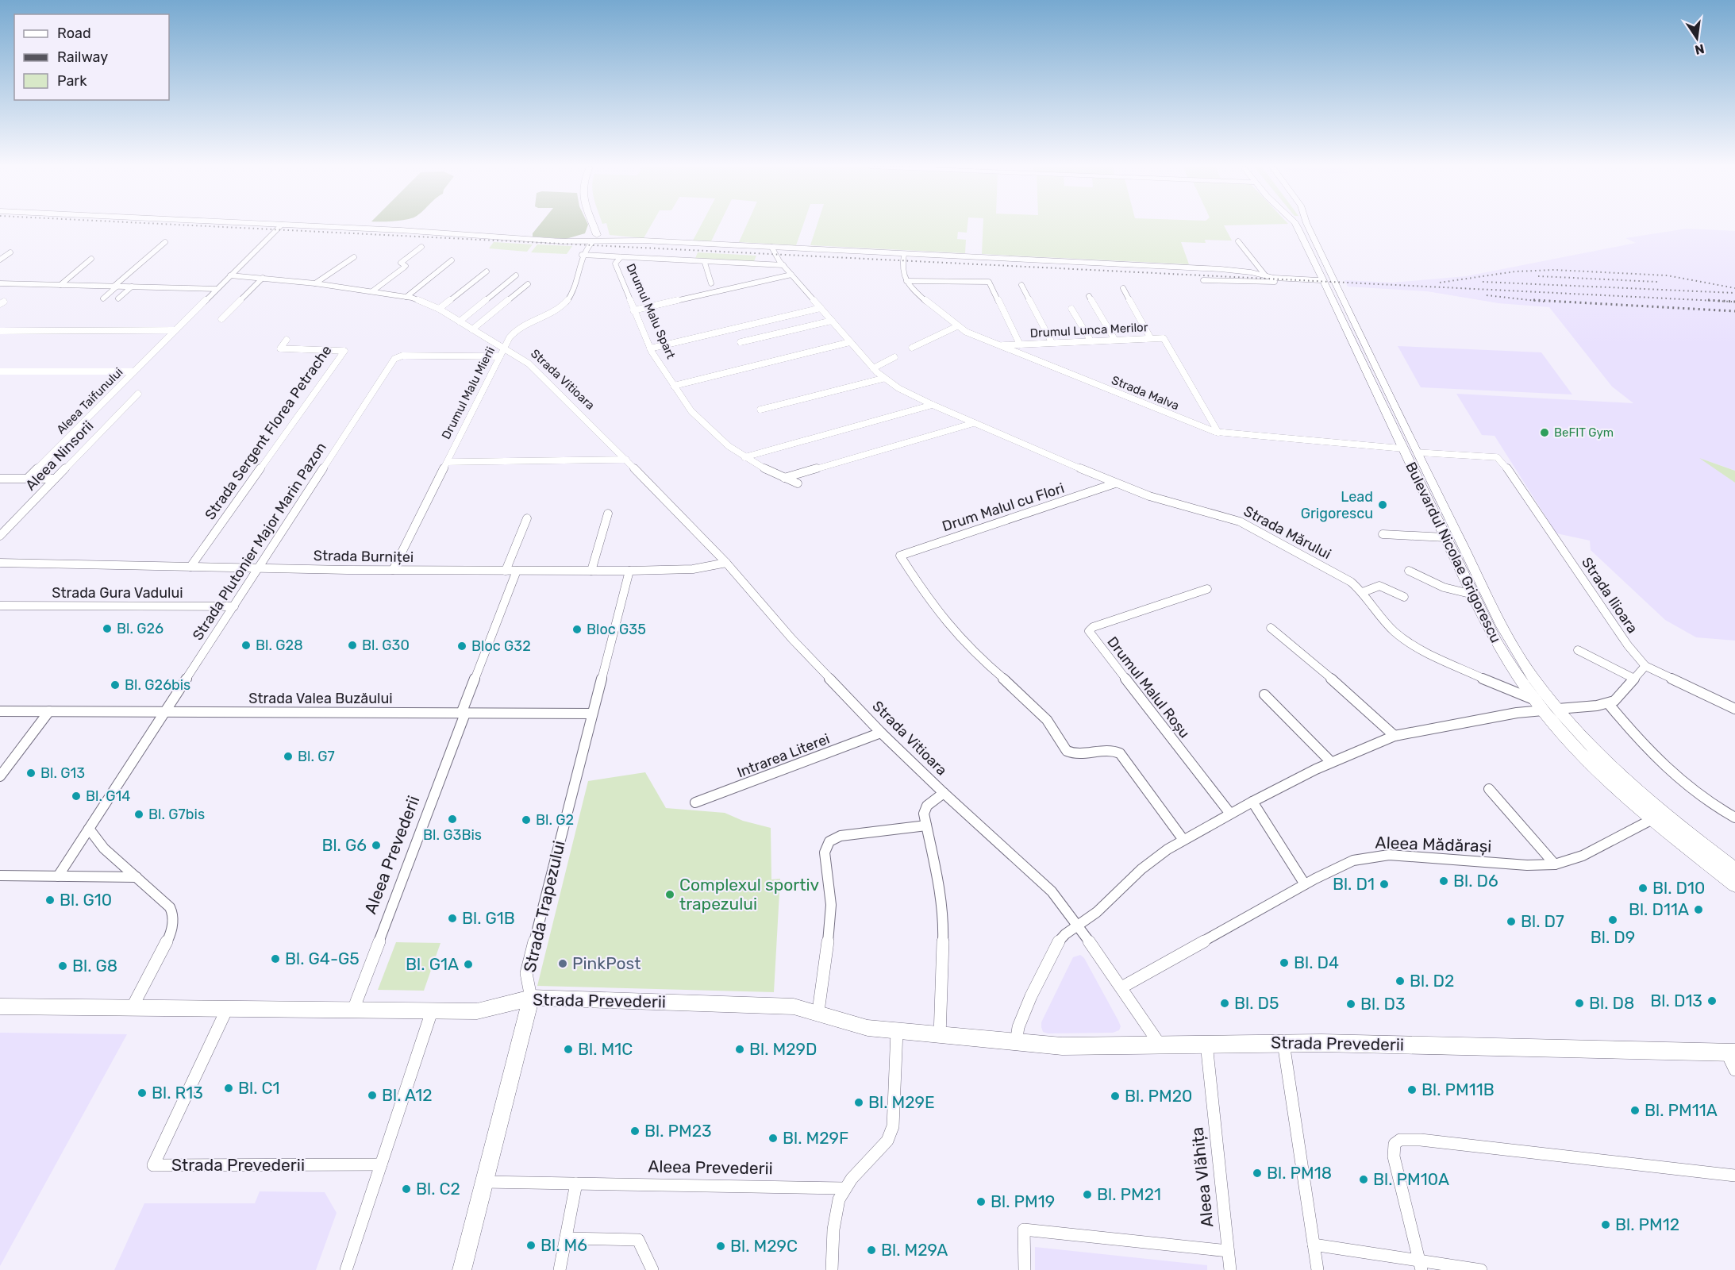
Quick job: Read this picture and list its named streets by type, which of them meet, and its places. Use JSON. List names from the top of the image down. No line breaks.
{"streets":{"street":["Drumul Malu Spart","Drumul Lunca Merilor","Strada Vitioara","Drumul Malu Mierii","Strada Malva","Aleea Taifunului","Strada Sergent Florea Petrache","Aleea Ninsorii","Drum Malul cu Flori","Strada Mărului","Strada Plutonier Major Marin Pazon","Bulevardul Nicolae Grigorescu","Strada Burniței","Strada Gura Vadului","Strada Ilioara","Drumul Malul Roșu","Strada Valea Buzăului","Intrarea Literei","Aleea Mădărași","Aleea Prevederii","Strada Trapezului","Strada Prevederii","Aleea Vlăhița"]},"crossings":[["Drumul Lunca Merilor","Strada Malva"],["Strada Vitioara","Drumul Malu Mierii"],["Strada Vitioara","Strada Plutonier Major Marin Pazon"],["Strada Vitioara","Strada Burniței"],["Strada Vitioara","Intrarea Literei"],["Strada Vitioara","Aleea Mădărași"],["Strada Vitioara","Strada Prevederii"],["Drumul Malu Mierii","Strada Plutonier Major Marin Pazon"],["Drumul Malu Mierii","Strada Burniței"],["Strada Malva","Bulevardul Nicolae Grigorescu"],["Strada Sergent Florea Petrache","Strada Burniței"],["Drum Malul cu Flori","Strada Mărului"],["Strada Mărului","Bulevardul Nicolae Grigorescu"],["Strada Plutonier Major Marin Pazon","Strada Burniței"],["Strada Plutonier Major Marin Pazon","Strada Gura Vadului"],["Strada Plutonier Major Marin Pazon","Strada Valea Buzăului"],["Bulevardul Nicolae Grigorescu","Strada Ilioara"],["Bulevardul Nicolae Grigorescu","Aleea Mădărași"],["Strada Burniței","Aleea Prevederii"],["Strada Burniței","Strada Trapezului"],["Strada Valea Buzăului","Aleea Prevederii"],["Strada Valea Buzăului","Strada Trapezului"],["Aleea Prevederii","Strada Trapezului"],["Aleea Prevederii","Strada Prevederii"],["Strada Trapezului","Strada Prevederii"],["Strada Prevederii","Aleea Vlăhița"]],"places":["BeFIT Gym","Lead Grigorescu","Bl. G26","Bloc G35","Bl. G28","Bl. G30","Bloc G32","Bl. G26bis","Bl. G7","Bl. G13","Bl. G14","Bl. G7bis","Bl. G3Bis","Bl. G2","Bl. G6","Bl. D6","Bl. D1","Bl. D10","Complexul sportiv trapezului","Bl. G10","Bl. D11A","Bl. G1B","Bl. D9","Bl. D7","Bl. G4-G5","Bl. D4","PinkPost","Bl. G1A","Bl. G8","Bl. D2","Bl. D13","Bl. D5","Bl. D8","Bl. D3","Bl. M1C","Bl. M29D","Bl. C1","Bl. PM11B","Bl. R13","Bl. A12","Bl. PM20","Bl. M29E","Bl. PM11A","Bl. PM23","Bl. M29F","Bl. PM18","Bl. PM10A","Bl. C2","Bl. PM21","Bl. PM19","Bl. PM12","Bl. M6","Bl. M29C","Bl. M29A"],"legend":["Road","Railway","Park"],"north":"bottom"}
